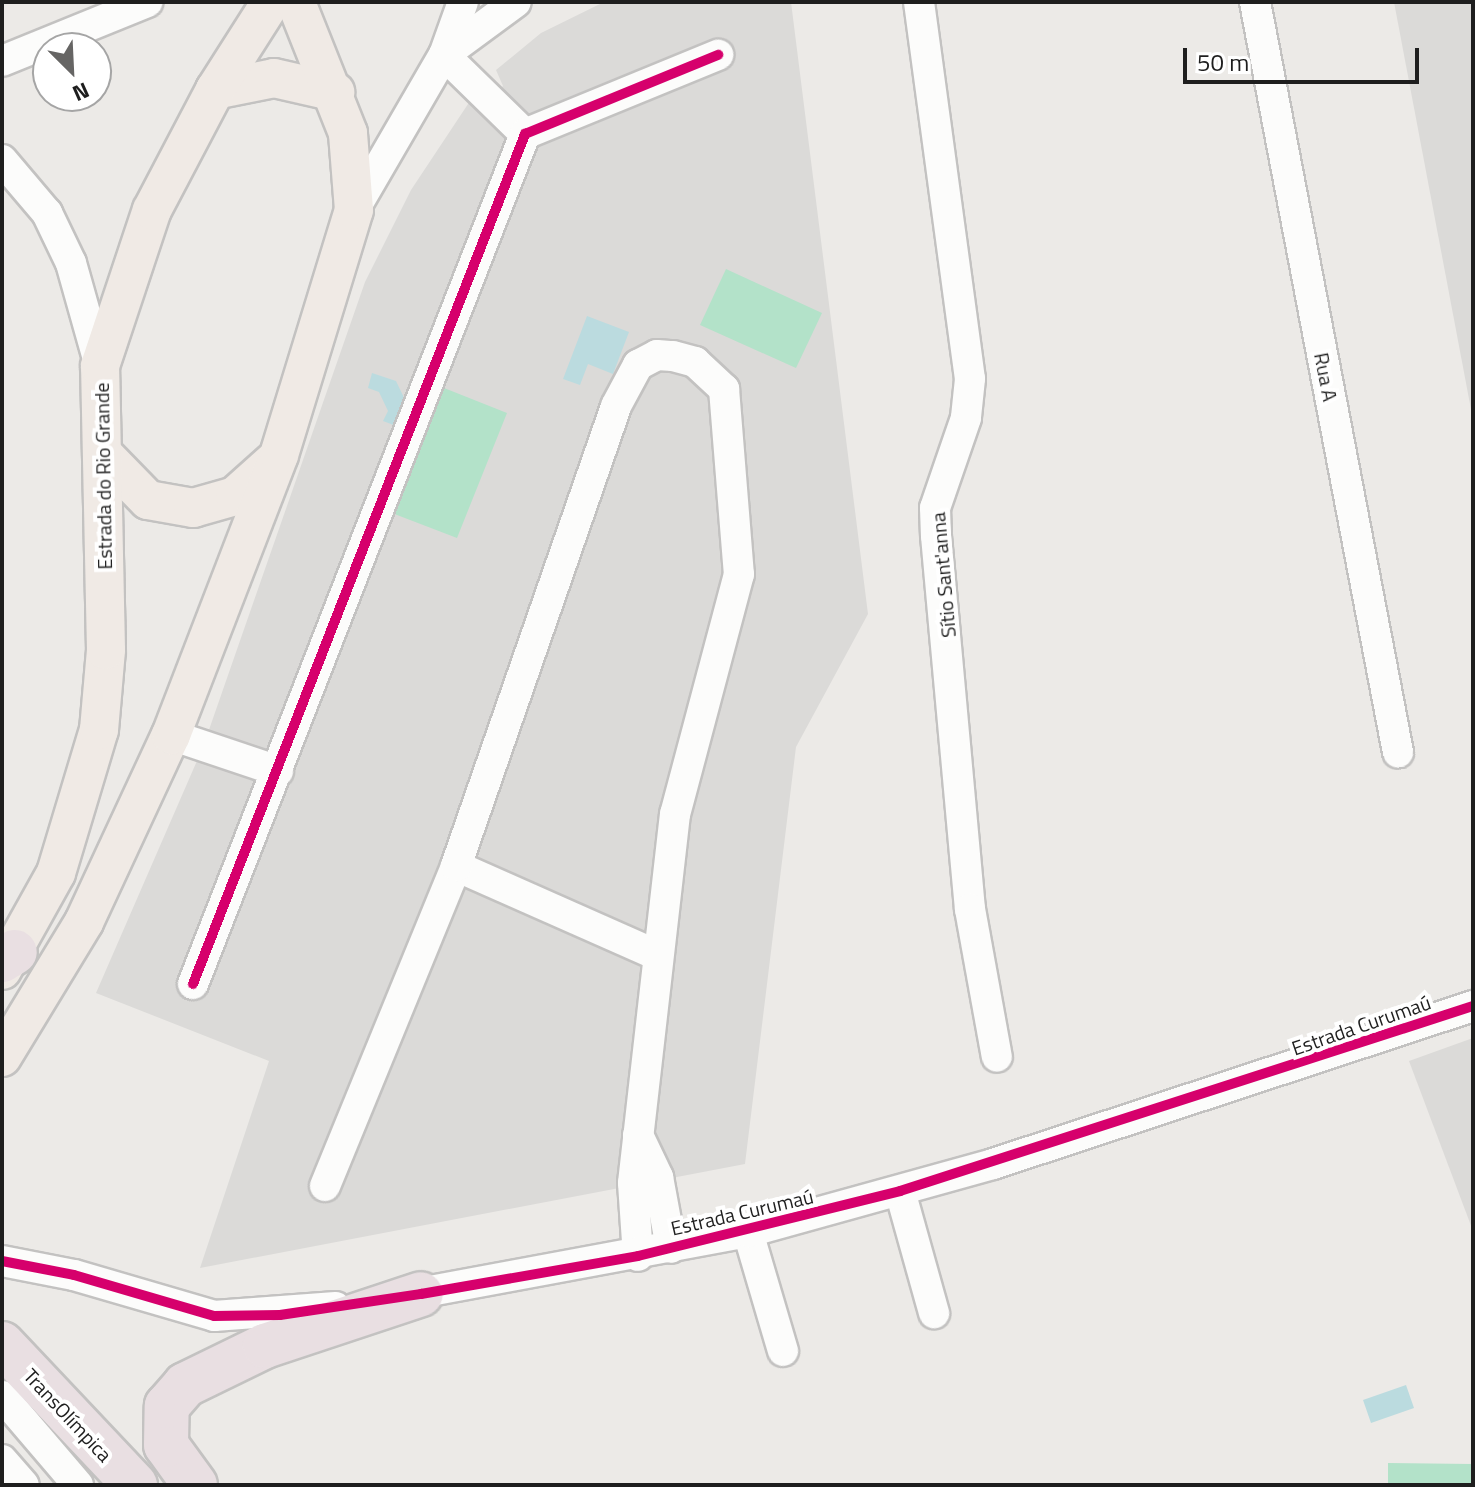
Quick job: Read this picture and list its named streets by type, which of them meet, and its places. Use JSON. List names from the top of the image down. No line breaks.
{"streets":{"highway":["TransOlímpica"],"main road":["Estrada do Rio Grande"],"street":["Rua A","Sítio Sant'anna","Estrada Curumaú"]},"scale_bar":"50 m","north":"bottom right"}
